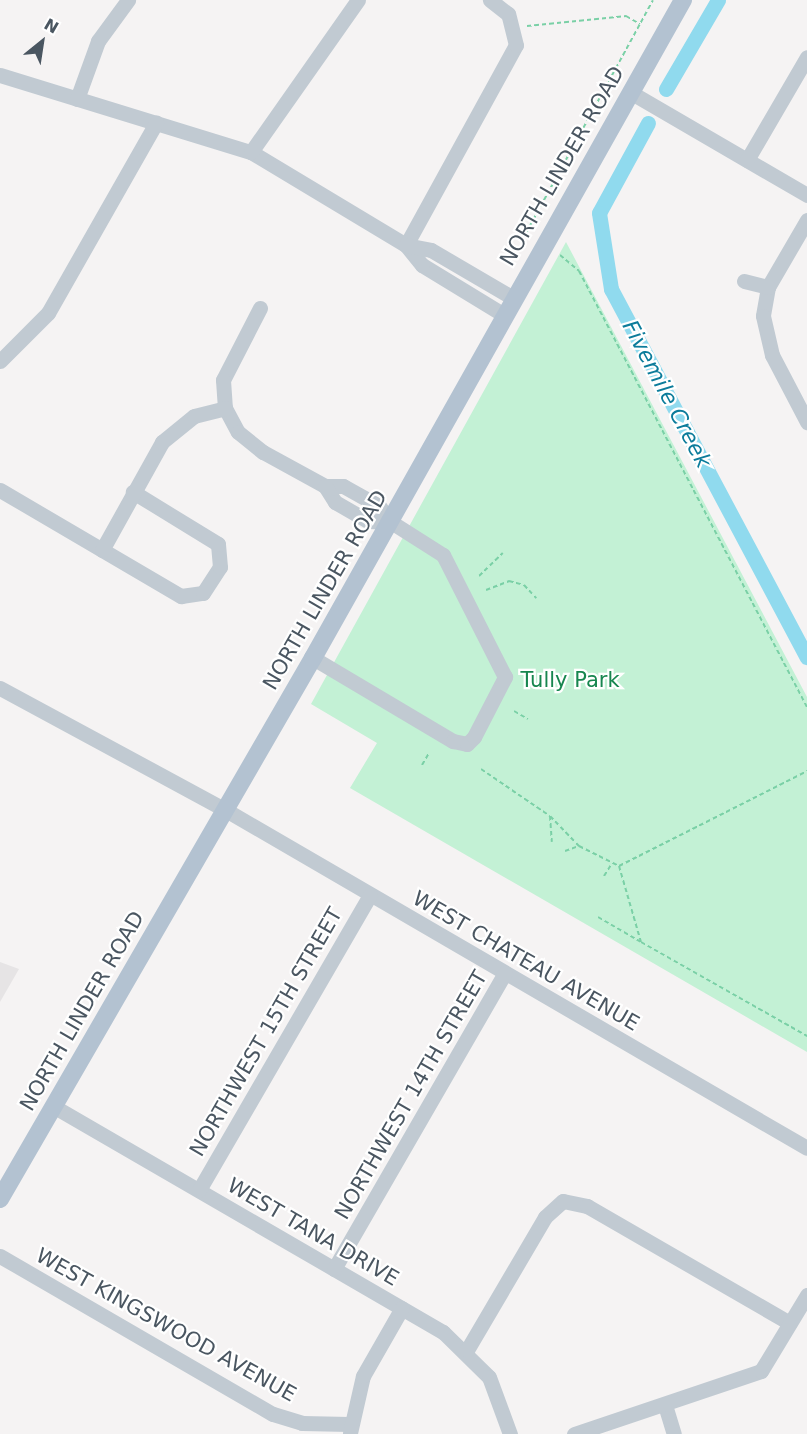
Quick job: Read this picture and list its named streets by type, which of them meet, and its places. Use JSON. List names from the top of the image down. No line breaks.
{"streets":{"main road":["NORTH LINDER ROAD"],"street":["WEST CHATEAU AVENUE","NORTHWEST 15TH STREET","NORTHWEST 14TH STREET","WEST TANA DRIVE","WEST KINGSWOOD AVENUE"]},"crossings":[["NORTH LINDER ROAD","WEST CHATEAU AVENUE"],["NORTH LINDER ROAD","WEST TANA DRIVE"],["WEST CHATEAU AVENUE","NORTHWEST 15TH STREET"],["WEST CHATEAU AVENUE","NORTHWEST 14TH STREET"],["NORTHWEST 15TH STREET","WEST TANA DRIVE"],["NORTHWEST 14TH STREET","WEST TANA DRIVE"]],"water":["Fivemile Creek"],"parks":["Tully Park"],"north":"top right"}
